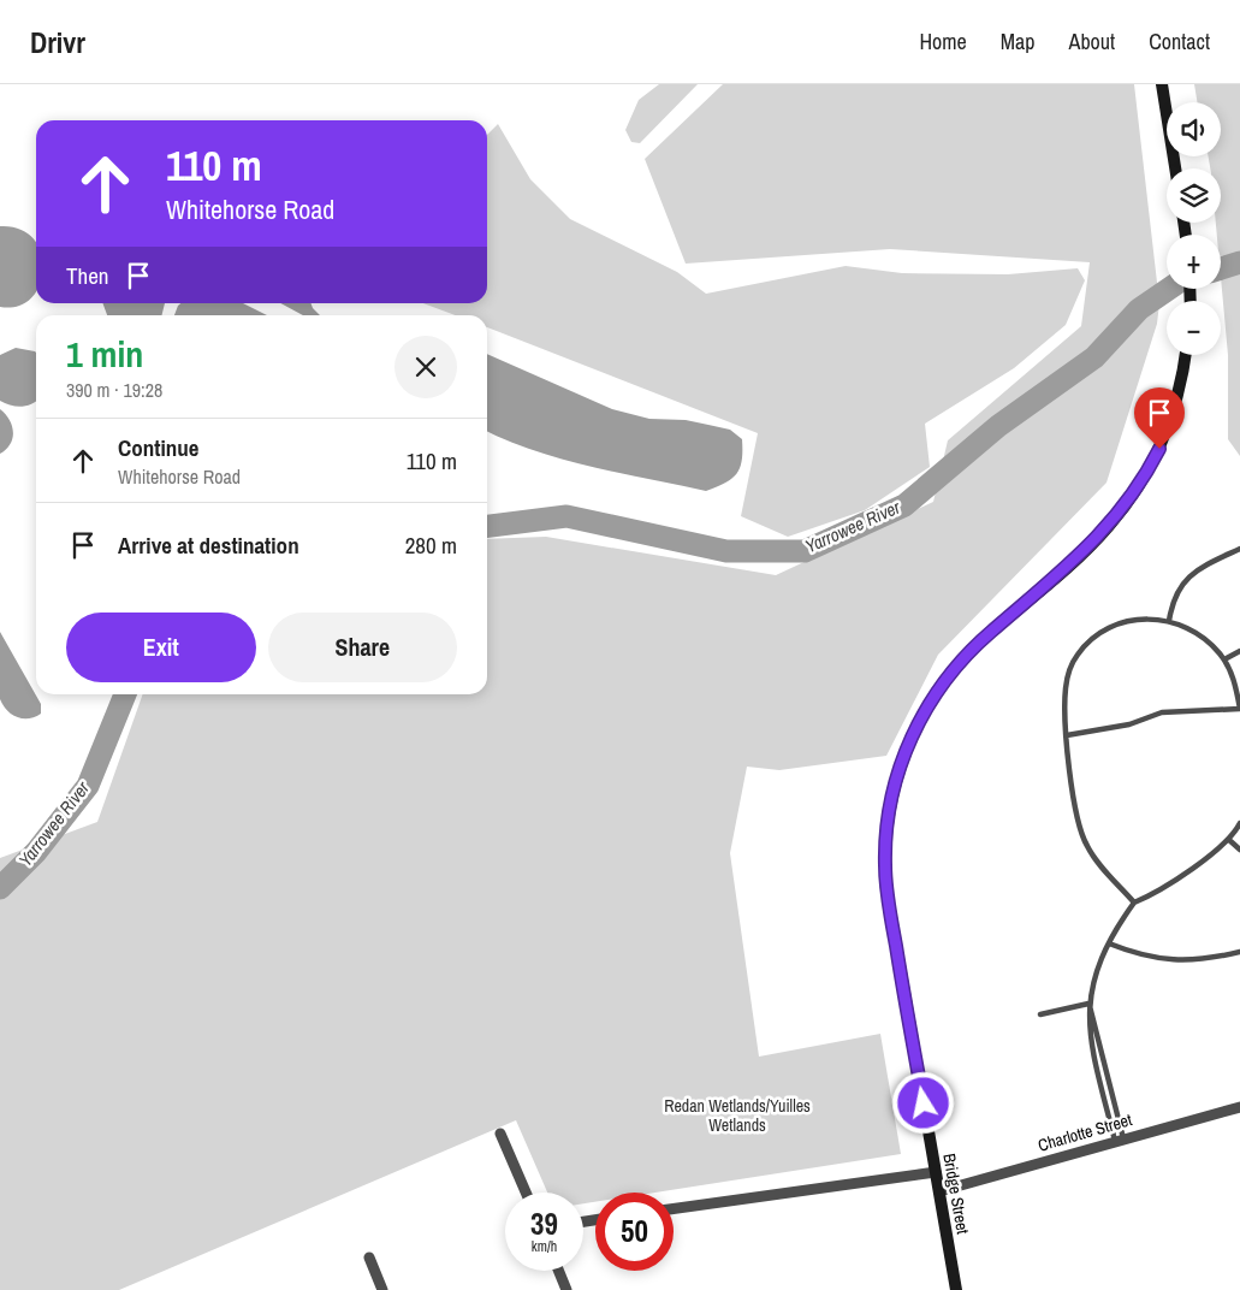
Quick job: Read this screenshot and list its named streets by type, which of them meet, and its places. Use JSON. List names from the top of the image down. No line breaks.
{"streets":{"main road":["Bridge Street"],"street":["Charlotte Street"]},"crossings":[["Charlotte Street","Bridge Street"]],"water":["Yarrowee River"],"parks":["Redan Wetlands/Yuilles Wetlands"],"page":{"header":"Drivr","nav":["Home","Map","About","Contact"],"map_buttons":["+","−"],"turn":["110 m","Whitehorse Road"],"then":"Then","heading":["1 min","390 m · 19:28"],"list":[{"name":"Continue","note":"Whitehorse Road","value":"110 m"},{"name":"Arrive at destination","value":"280 m"}],"buttons":["Exit","Share"],"speed":"39 km/h","limit":"50"}}
